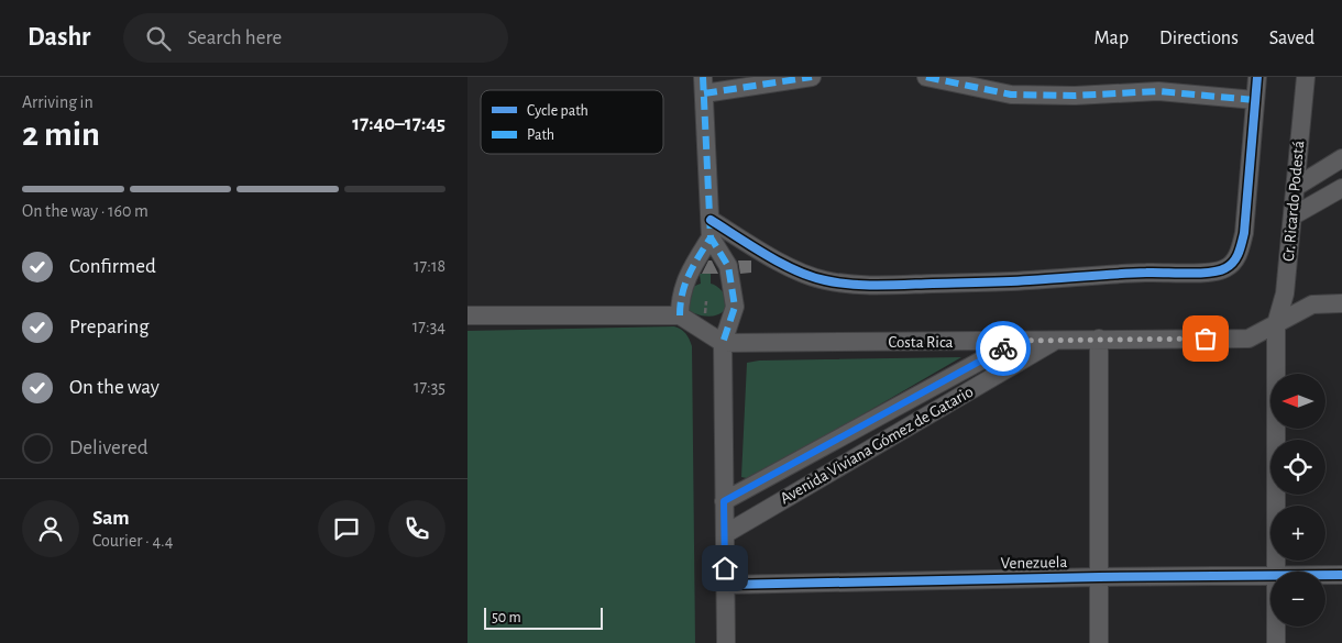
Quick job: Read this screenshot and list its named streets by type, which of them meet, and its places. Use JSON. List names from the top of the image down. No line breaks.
{"streets":{"street":["Cr. Ricardo Podestá","Costa Rica","Avenida Viviana Gómez de Gatario","Venezuela"]},"crossings":[["Cr. Ricardo Podestá","Costa Rica"],["Costa Rica","Avenida Viviana Gómez de Gatario"]],"legend":["Cycle path","Path"],"scale_bar":"50 m","north":"left","page":{"header":"Dashr","search":"Search here","nav":["Map","Directions","Saved"],"heading":["2 min","Arriving in","17:40–17:45"],"panel":["Sam","Courier · 4.4"],"bar":"On the way · 160 m","list":[["Confirmed","17:18"],["Preparing","17:34"],["On the way","17:35"],"Delivered"],"map_buttons":["+","−"],"scale":"50 m"}}
